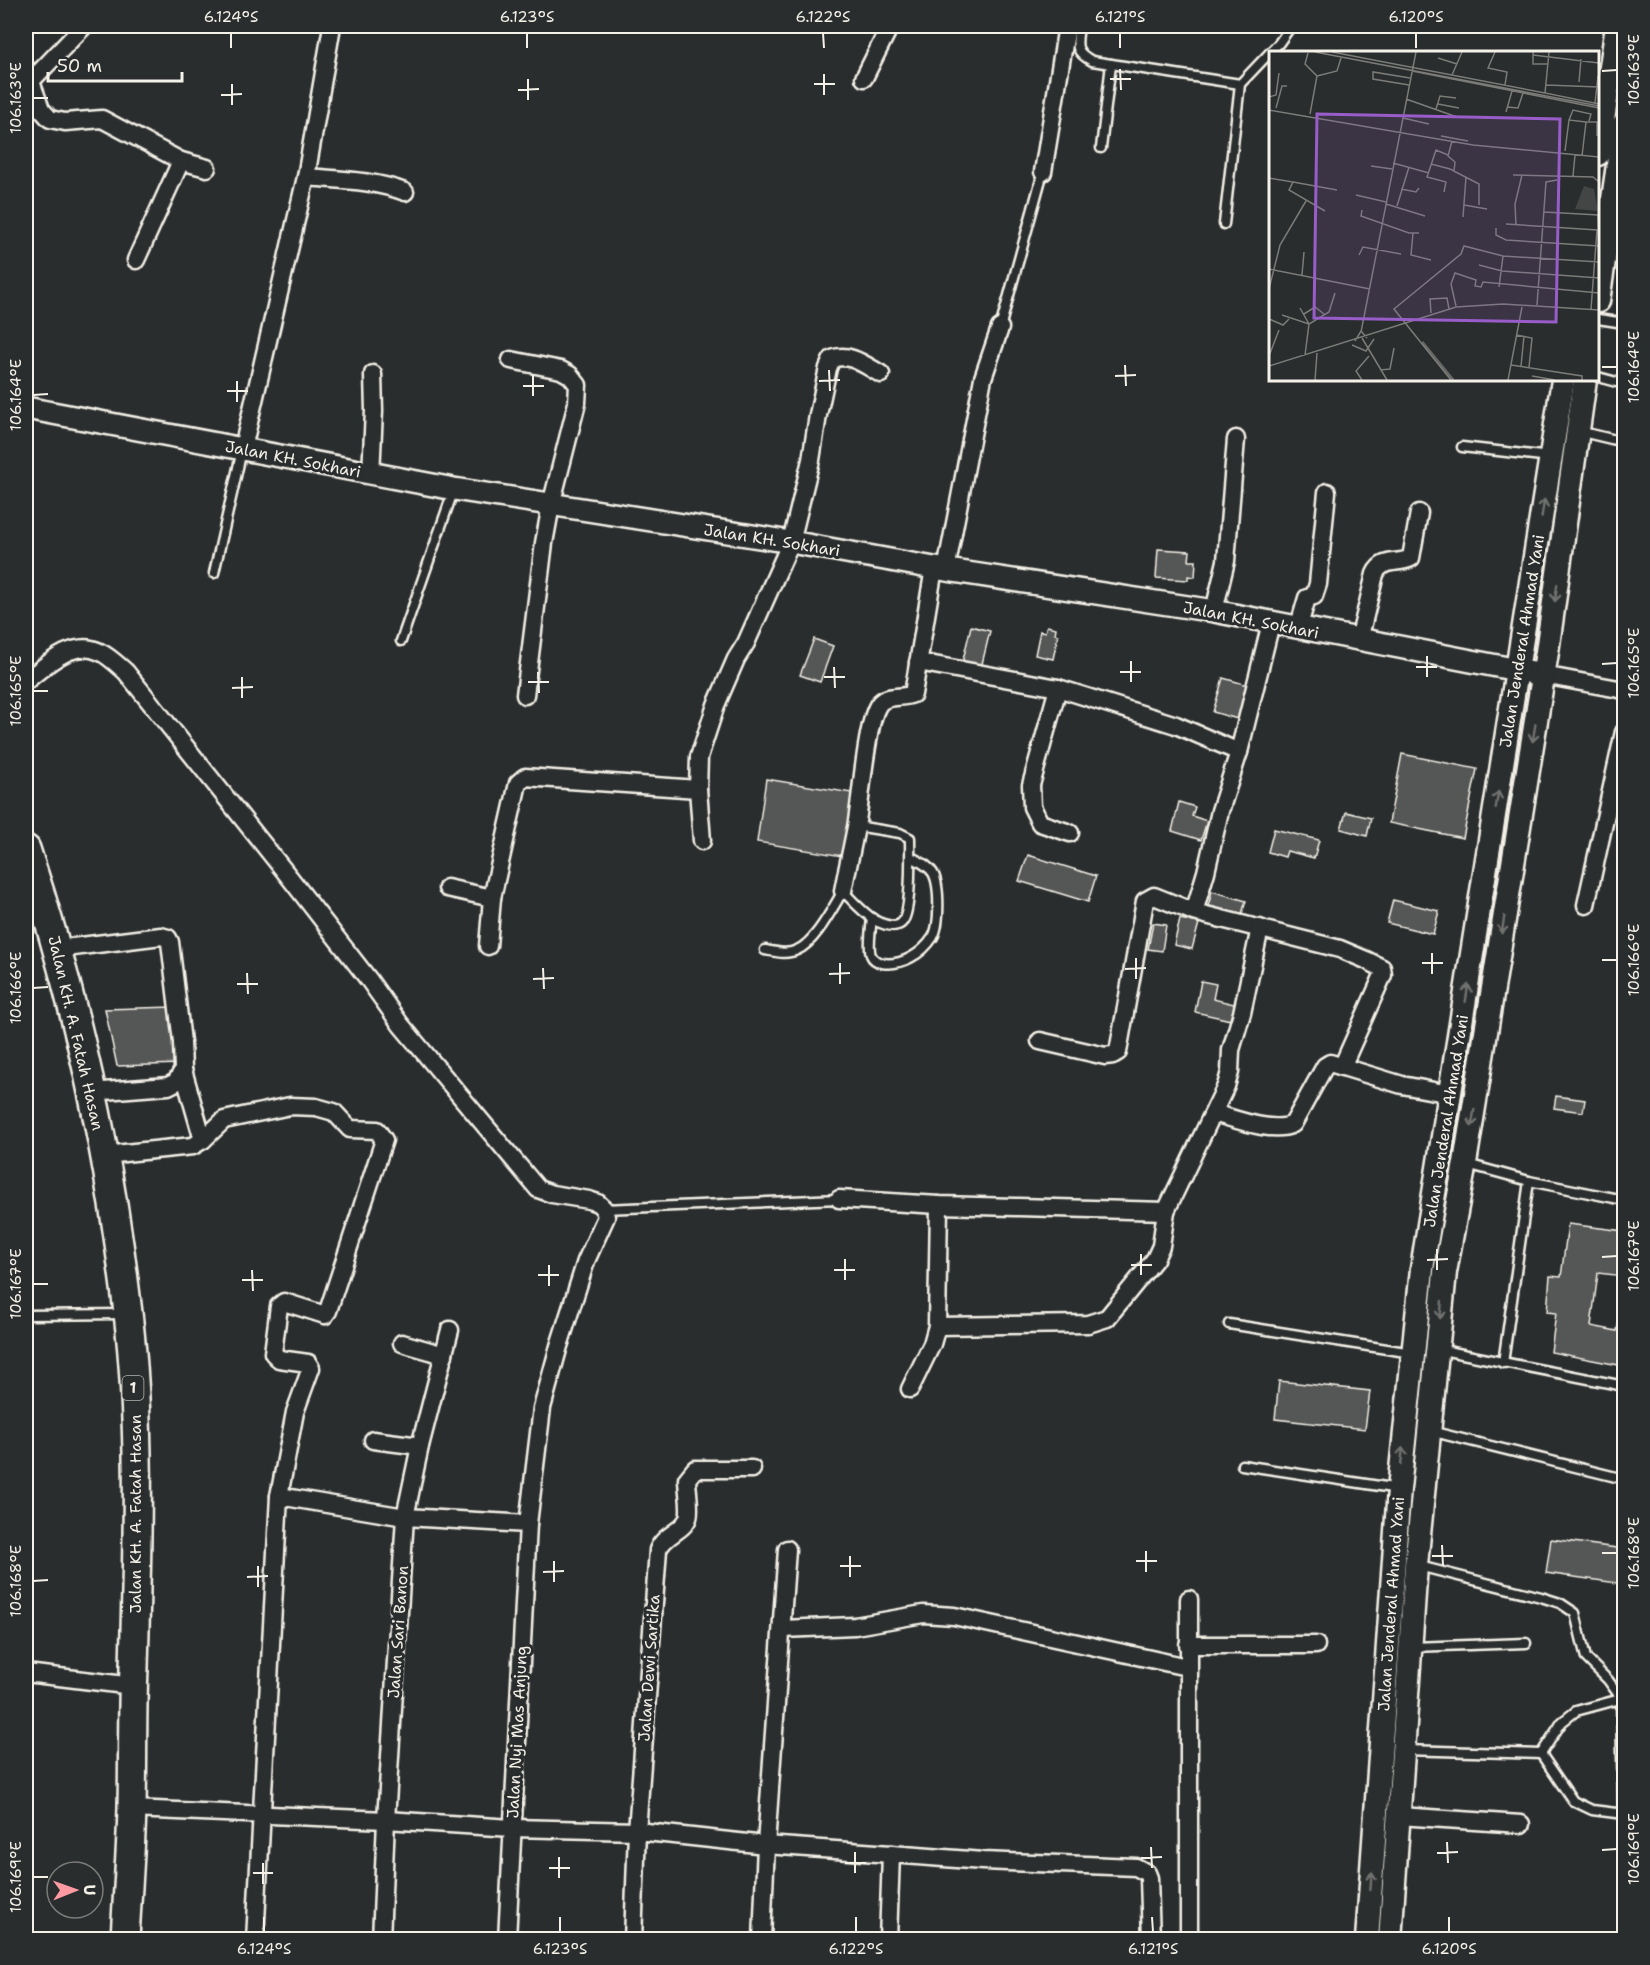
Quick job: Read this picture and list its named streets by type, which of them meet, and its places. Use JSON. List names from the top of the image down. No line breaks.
{"streets":{"highway":["Jalan KH. A. Fatah Hasan","1"],"main road":["Jalan Jenderal Ahmad Yani"],"street":["Jalan KH. Sokhari","Jalan Sari Banon","Jalan Dewi Sartika","Jalan Nyi Mas Anjung"]},"crossings":[["Jalan KH. Sokhari","Jalan Jenderal Ahmad Yani"]],"scale_bar":"50 m","north":"right","coordinates":["6.124°S","6.123°S","6.122°S","6.121°S","6.120°S","106.163°E","106.164°E","106.165°E","106.166°E","106.167°E","106.168°E","106.169°E"]}
